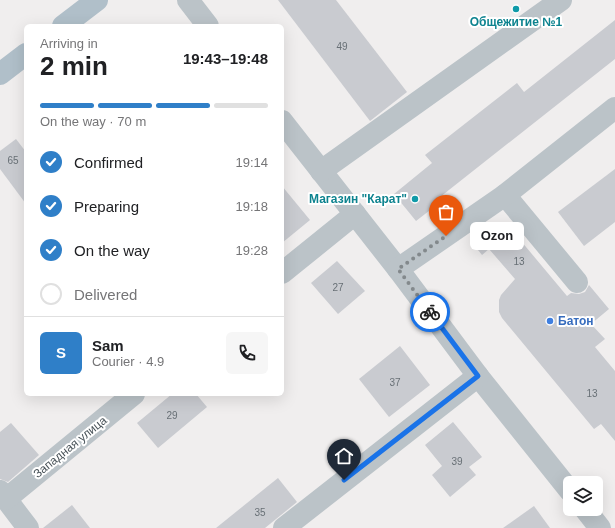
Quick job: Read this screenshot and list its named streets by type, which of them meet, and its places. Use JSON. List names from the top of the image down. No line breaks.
{"streets":{"street":["Западная улица"]},"places":["Общежитие №1","Магазин \"Карат\"","Ozon","Батон"],"house_numbers":["49","65","13","27","37","13","29","39","35"],"page":{"heading":["2 min","Arriving in","19:43–19:48"],"panel":["Sam","Courier · 4.9"],"bar":"On the way · 70 m","list":[["Confirmed","19:14"],["Preparing","19:18"],["On the way","19:28"],"Delivered"],"bubble":"Ozon","round":"S"}}
